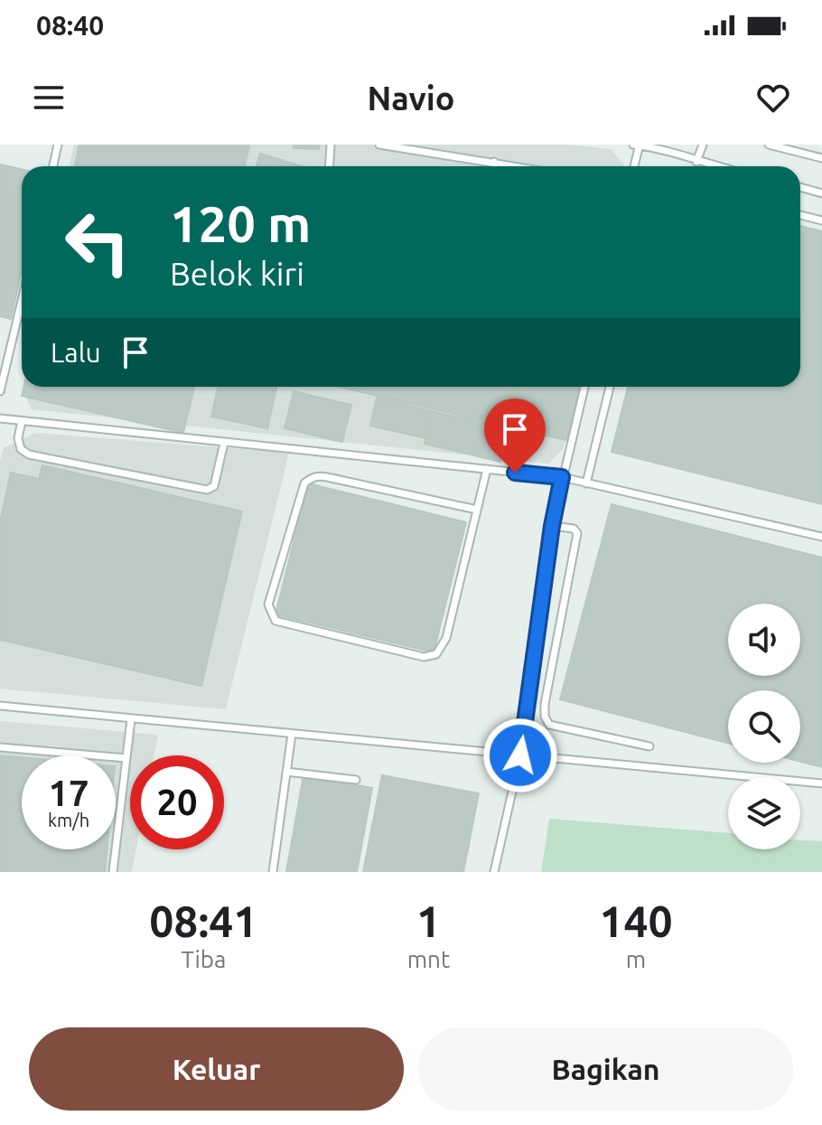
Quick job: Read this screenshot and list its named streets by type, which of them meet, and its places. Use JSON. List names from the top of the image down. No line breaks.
{"page":{"status":"08:40","header":"Navio","turn":["120 m","Belok kiri"],"then":"Lalu","speed":"17 km/h","limit":"20","eta":["08:41","Tiba","1","mnt","140","m"],"buttons":["Keluar","Bagikan"]}}
